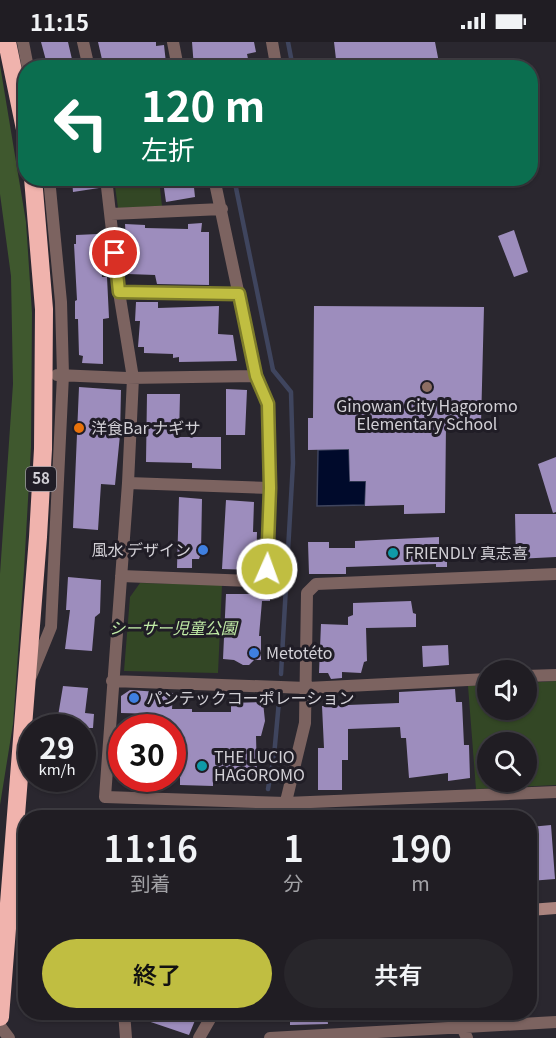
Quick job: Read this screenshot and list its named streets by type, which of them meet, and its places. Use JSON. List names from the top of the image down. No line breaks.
{"streets":{"highway":["58"]},"parks":["シーサー児童公園"],"places":["Ginowan City Hagoromo Elementary School","洋食Bar ナギサ","風水 デザイン","FRIENDLY 真志喜","Metotéto","パンテックコーポレーション","THE LUCIO HAGOROMO"],"page":{"status":"11:15","turn":["120 m","左折"],"speed":"29 km/h","limit":"30","eta":["11:16","到着","1","分","190","m"],"buttons":["終了","共有"]}}
